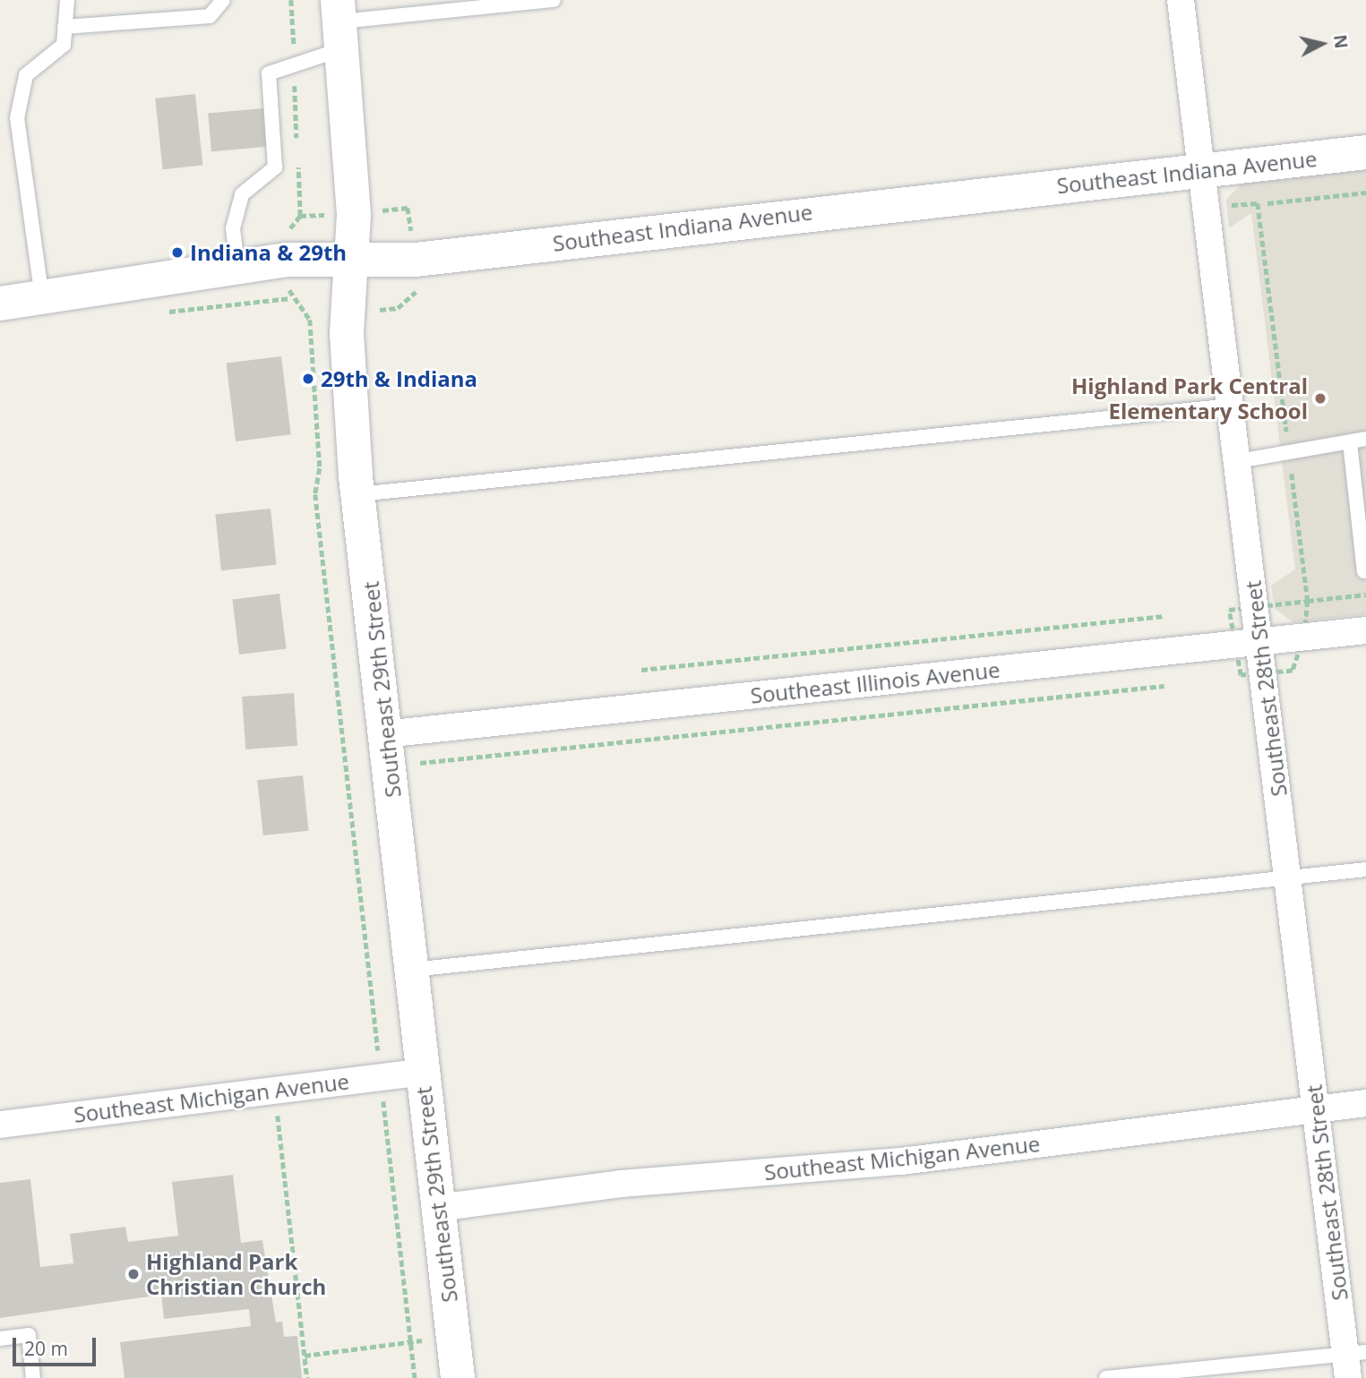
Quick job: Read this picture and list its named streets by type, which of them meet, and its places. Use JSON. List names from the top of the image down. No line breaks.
{"streets":{"street":["Southeast Indiana Avenue","Southeast Illinois Avenue","Southeast 28th Street","Southeast 29th Street","Southeast Michigan Avenue"]},"crossings":[["Southeast Indiana Avenue","Southeast 28th Street"],["Southeast Indiana Avenue","Southeast 29th Street"],["Southeast Illinois Avenue","Southeast 28th Street"],["Southeast Illinois Avenue","Southeast 29th Street"],["Southeast 28th Street","Southeast Michigan Avenue"],["Southeast 29th Street","Southeast Michigan Avenue"]],"places":["Indiana & 29th","29th & Indiana","Highland Park Central Elementary School","Highland Park Christian Church"],"scale_bar":"20 m","north":"right"}
